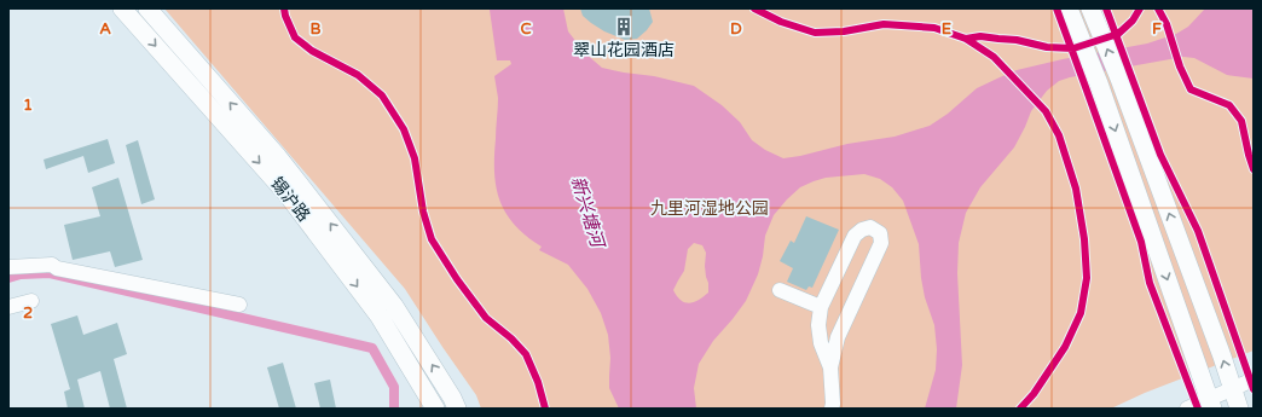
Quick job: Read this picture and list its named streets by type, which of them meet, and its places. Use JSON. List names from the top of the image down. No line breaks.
{"streets":{"main road":["锡沪路"]},"water":["新兴塘河"],"parks":["九里河湿地公园"],"places":{"building":["翠山花园酒店"]},"grid":{"columns":["A","B","C","D","E","F"],"rows":["1","2"]}}
